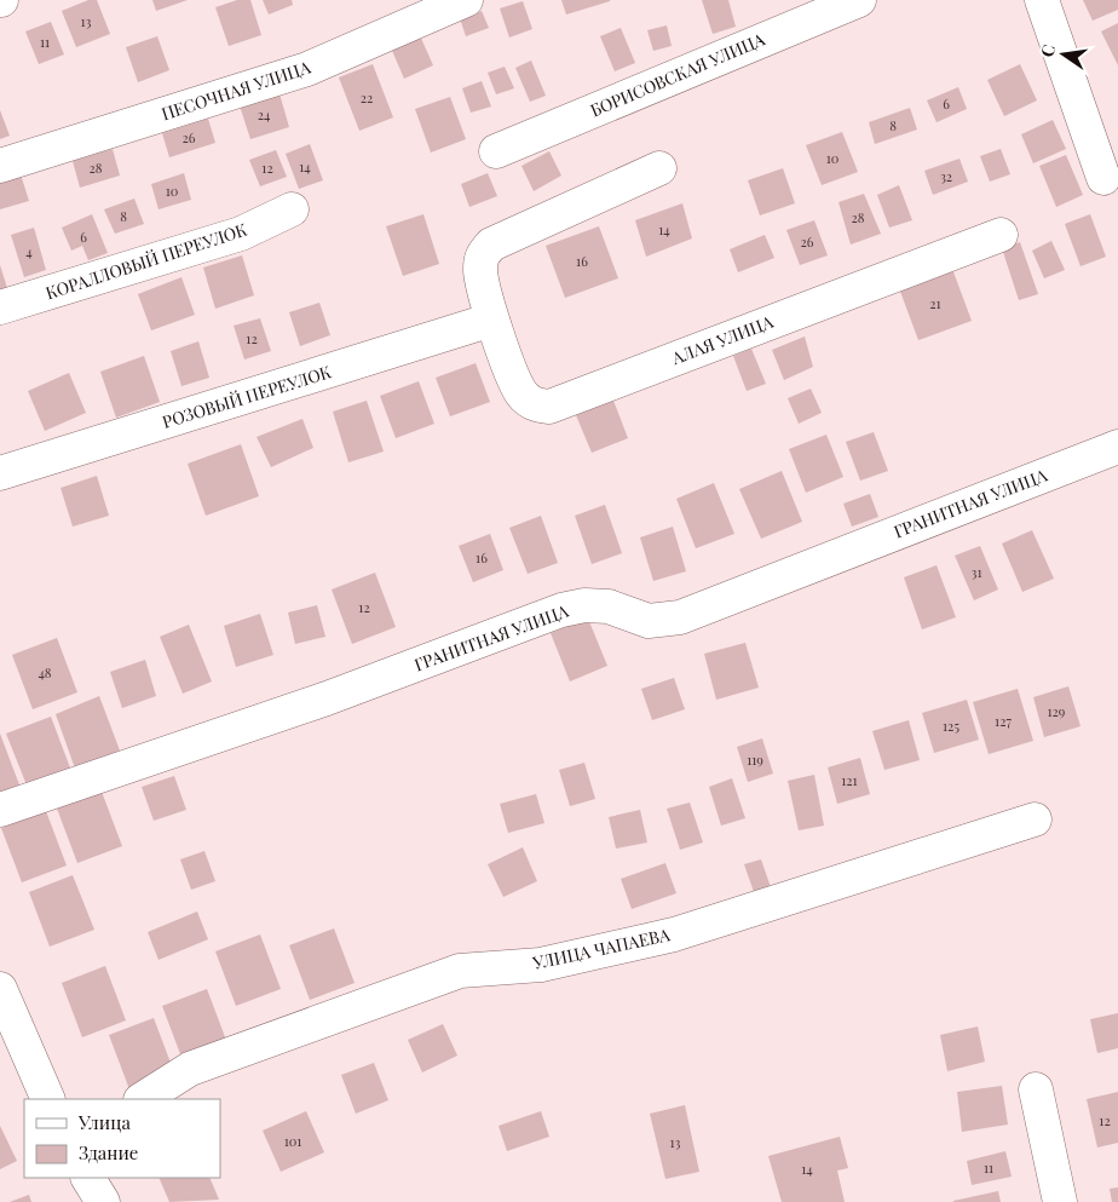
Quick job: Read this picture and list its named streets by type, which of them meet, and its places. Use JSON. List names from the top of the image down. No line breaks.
{"streets":{"street":["БОРИСОВСКАЯ УЛИЦА","ПЕСОЧНАЯ УЛИЦА","КОРАЛЛОВЫЙ ПЕРЕУЛОК","АЛАЯ УЛИЦА","РОЗОВЫЙ ПЕРЕУЛОК","ГРАНИТНАЯ УЛИЦА","УЛИЦА ЧАПАЕВА"]},"crossings":[["АЛАЯ УЛИЦА","РОЗОВЫЙ ПЕРЕУЛОК"]],"house_numbers":["13","11","22","6","24","8","26","10","14","28","12","32","10","8","28","14","6","26","4","16","21","12","16","31","12","48","129","127","125","119","121","12","101","13","11","14"],"legend":["Улица","Здание"],"north":"left"}
